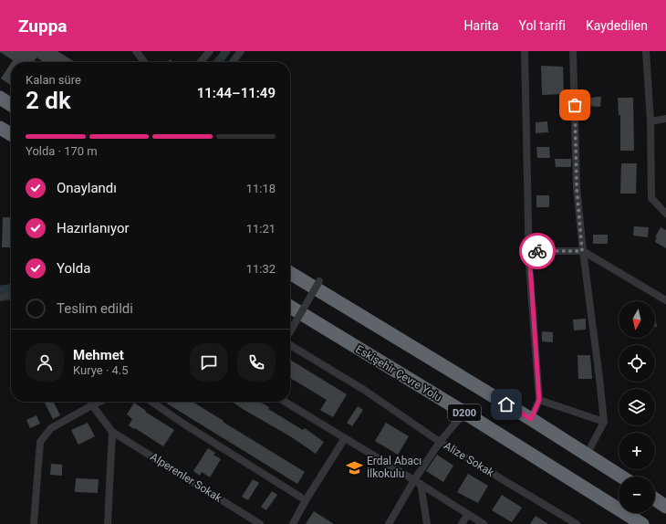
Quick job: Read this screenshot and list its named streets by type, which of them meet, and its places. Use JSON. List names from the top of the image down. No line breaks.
{"streets":{"highway":["Eskişehir Çevre Yolu","D200"],"street":["Alize Sokak","Alperenler Sokak"]},"places":{"school or university":["Erdal Abacı İlkokulu"]},"north":"bottom","page":{"header":"Zuppa","nav":["Harita","Yol tarifi","Kaydedilen"],"heading":["2 dk","Kalan süre","11:44–11:49"],"panel":["Mehmet","Kurye · 4.5"],"bar":"Yolda · 170 m","list":[["Onaylandı","11:18"],["Hazırlanıyor","11:21"],["Yolda","11:32"],"Teslim edildi"],"map_buttons":["+","−"]}}
